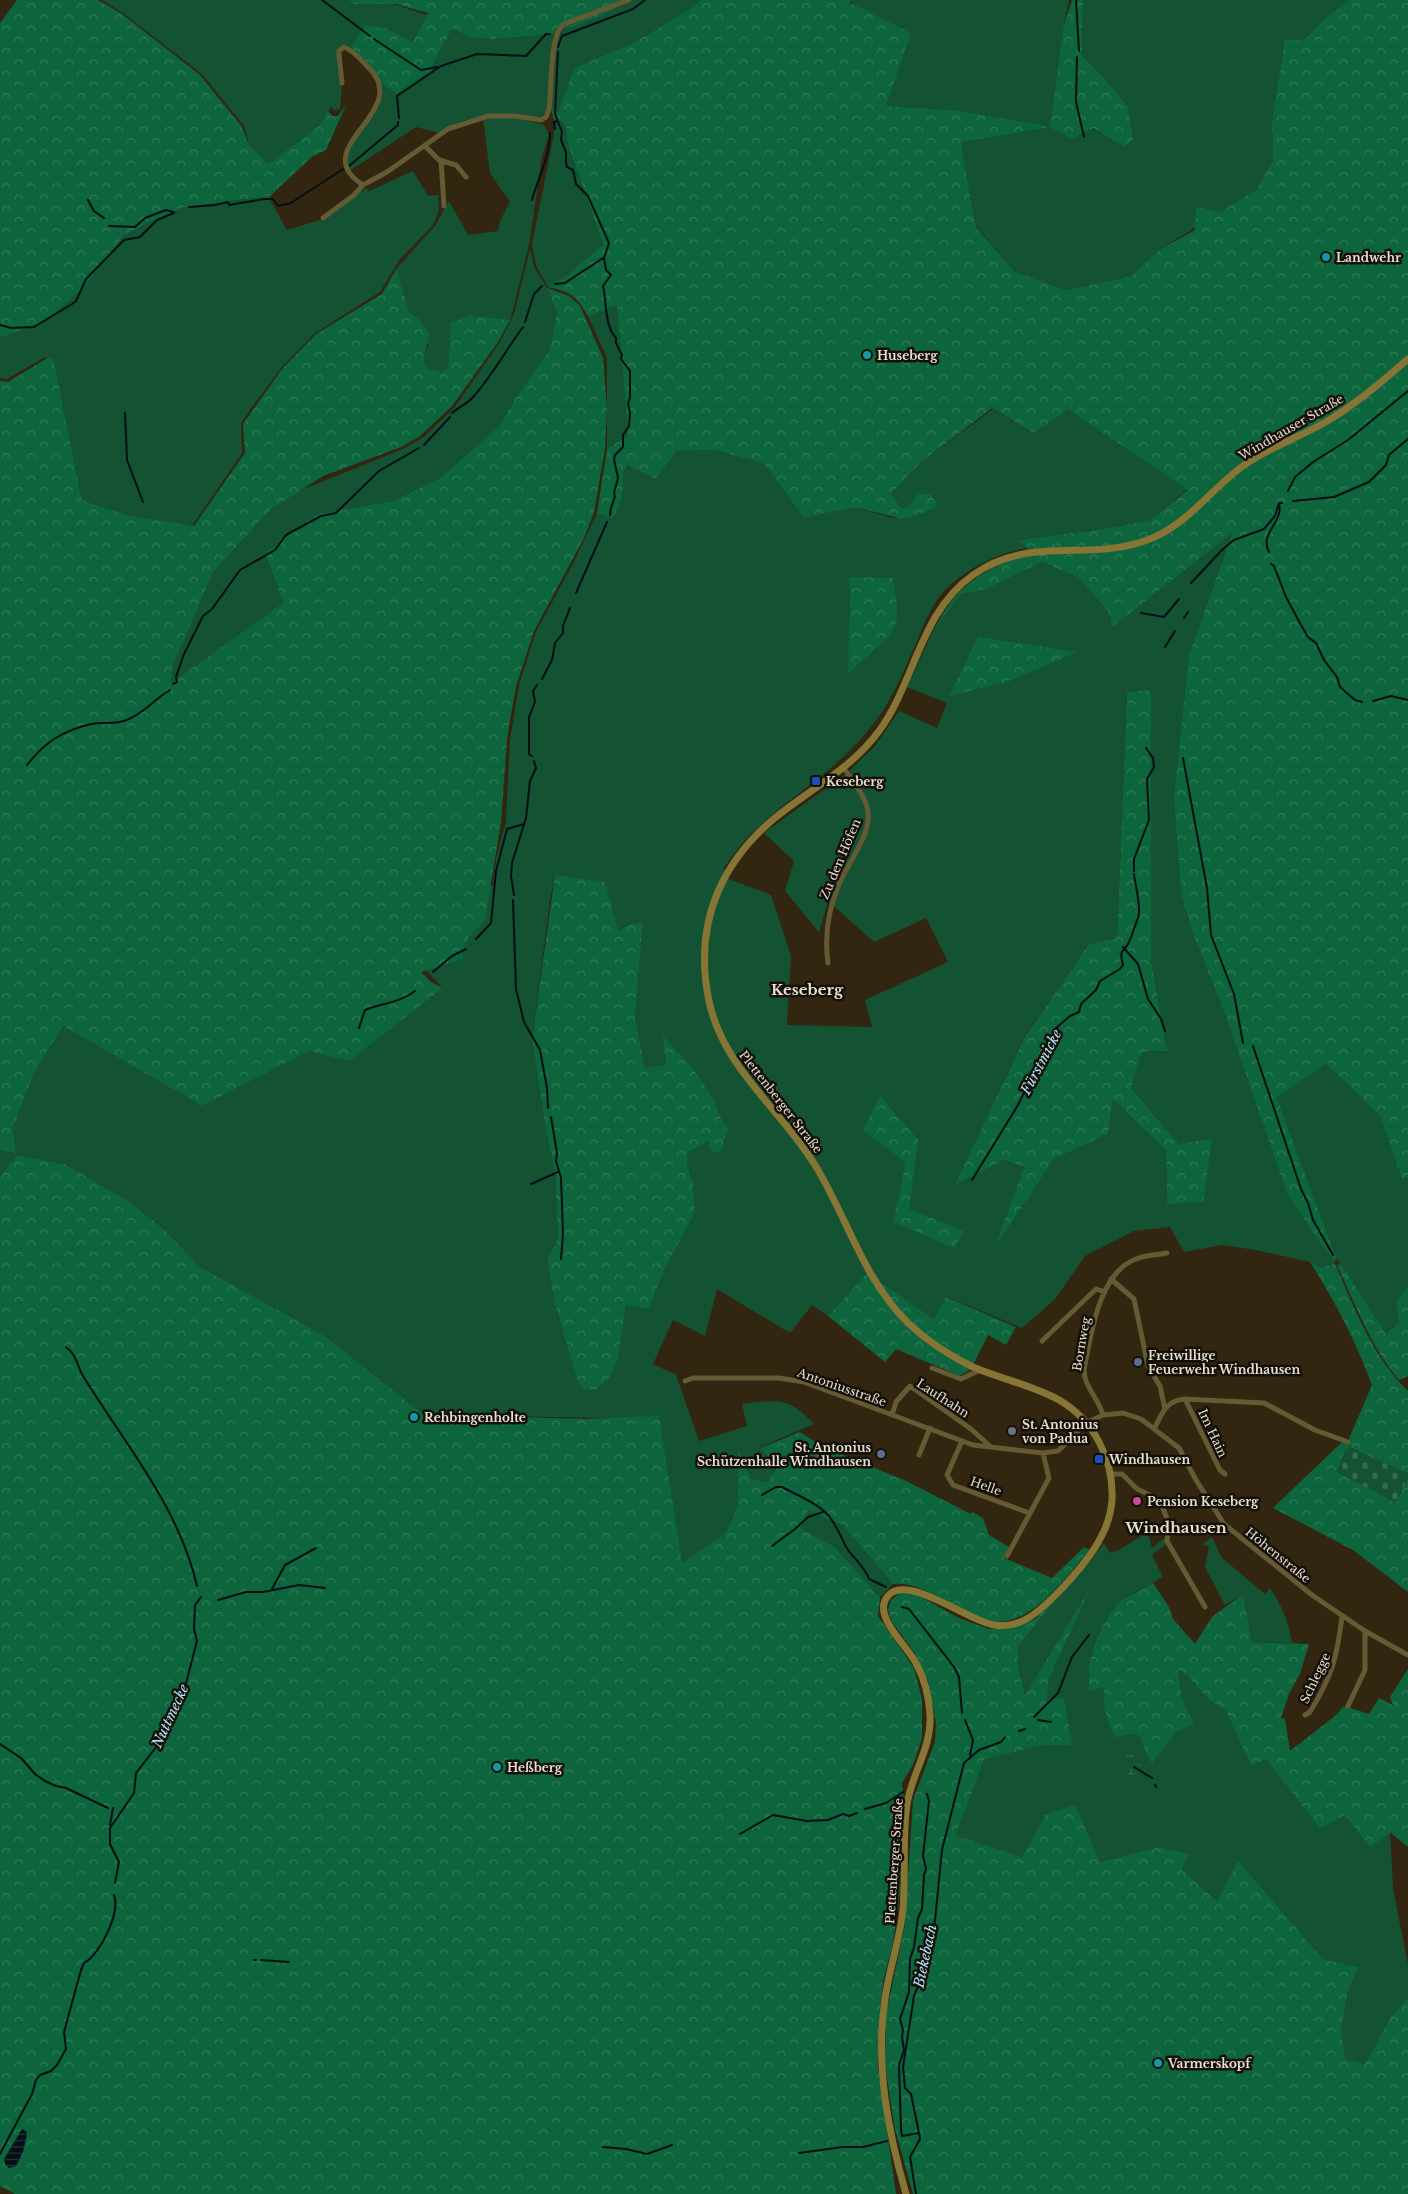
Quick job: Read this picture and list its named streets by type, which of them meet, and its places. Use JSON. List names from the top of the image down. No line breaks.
{"streets":{"main road":["Windhauser Straße","Plettenberger Straße"],"street":["Zu den Höfen","Bornweg","Antoniusstraße","Laufhahn","Im Hain","Helle","Höhenstraße","Schlegge"]},"crossings":[["Windhauser Straße","Plettenberger Straße"],["Zu den Höfen","Plettenberger Straße"],["Plettenberger Straße","Antoniusstraße"],["Plettenberger Straße","Höhenstraße"],["Bornweg","Höhenstraße"],["Antoniusstraße","Laufhahn"],["Antoniusstraße","Helle"],["Antoniusstraße","Höhenstraße"],["Höhenstraße","Schlegge"]],"districts":["Keseberg","Windhausen"],"water":["Fürstmicke","Nuttmecke","Biekebach"],"places":{"other":["Landwehr","Huseberg","Freiwillige Feuerwehr Windhausen","Rehbingenholte","St. Antonius von Padua","St. Antonius Schützenhalle Windhausen","Pension Keseberg","Heßberg","Varmerskopf"],"transit":["Keseberg","Windhausen"]}}
